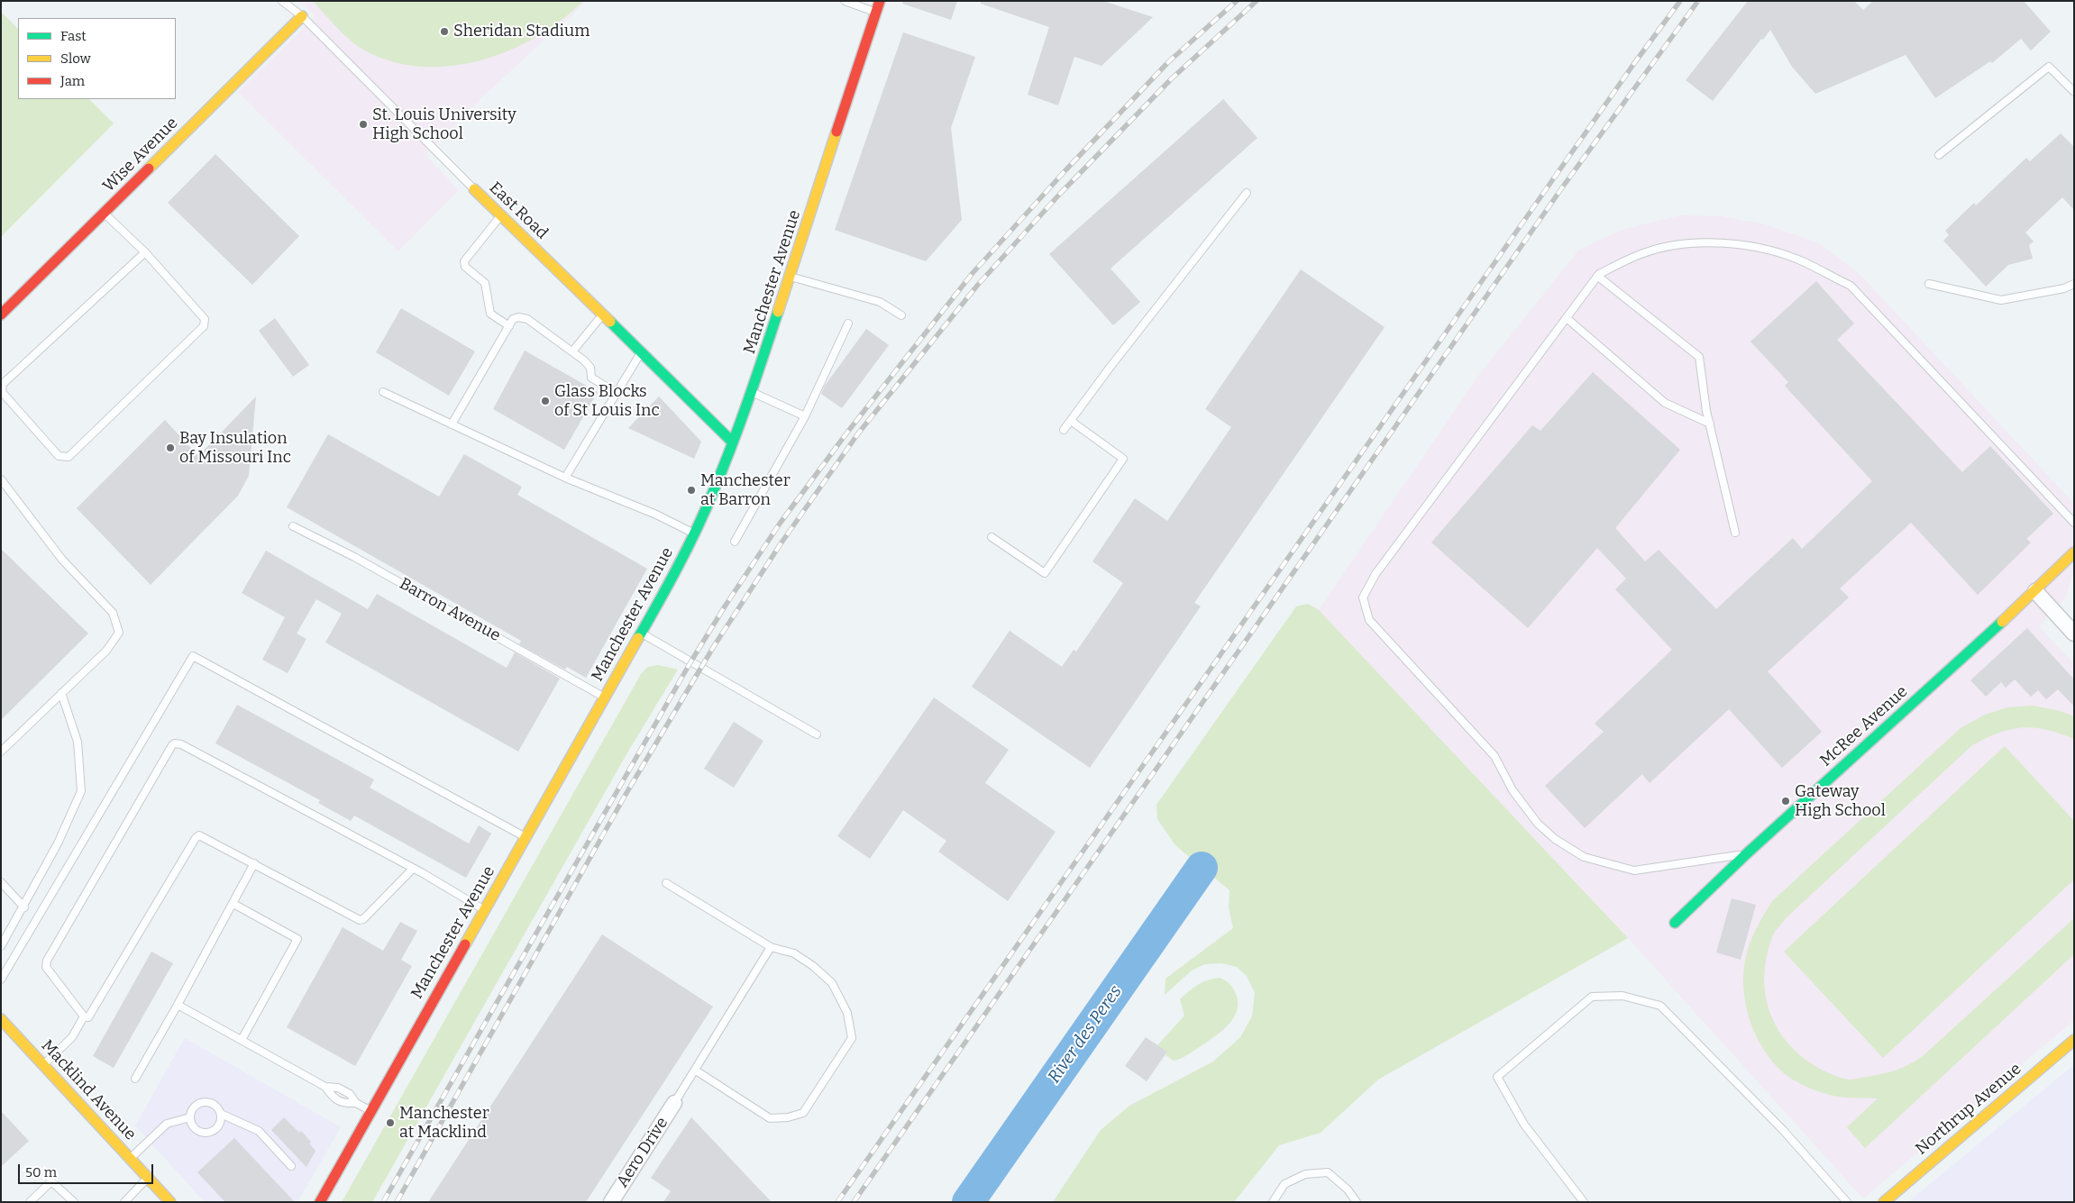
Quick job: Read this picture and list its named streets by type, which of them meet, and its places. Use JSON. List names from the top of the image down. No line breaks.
{"streets":{"street":["Wise Avenue","East Road","Manchester Avenue","McRee Avenue","Macklind Avenue","Northrup Avenue","Aero Drive"],"lane":["Barron Avenue"]},"crossings":[["Wise Avenue","East Road"],["East Road","Manchester Avenue"],["Manchester Avenue","Barron Avenue"]],"water":["River des Peres"],"places":["Sheridan Stadium","St. Louis University High School","Glass Blocks of St Louis Inc","Bay Insulation of Missouri Inc","Manchester at Barron","Gateway High School","Manchester at Macklind"],"legend":["Fast","Slow","Jam"],"scale_bar":"50 m"}
